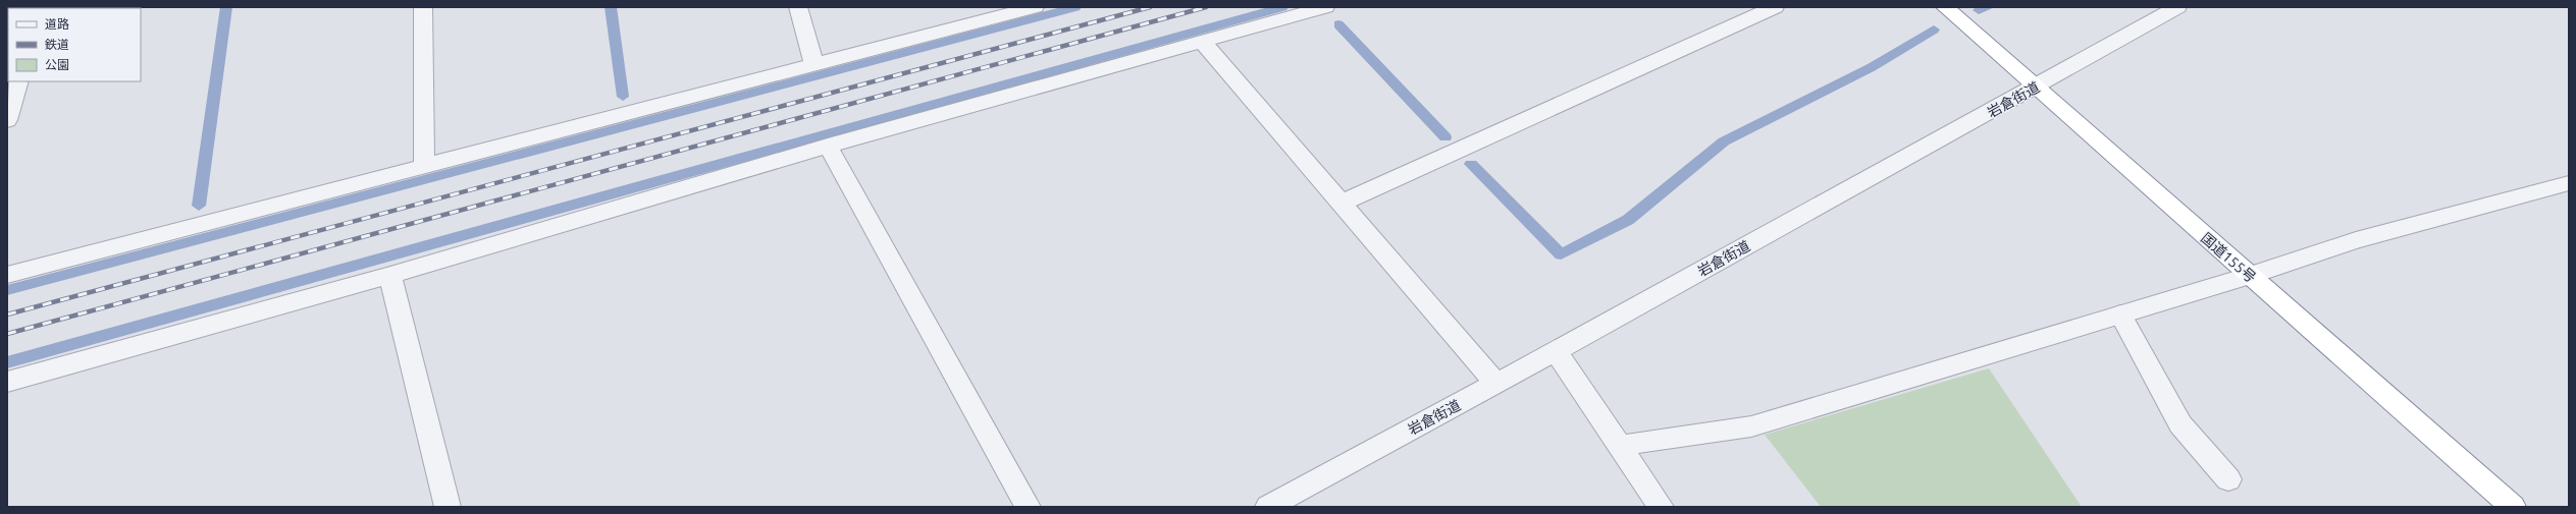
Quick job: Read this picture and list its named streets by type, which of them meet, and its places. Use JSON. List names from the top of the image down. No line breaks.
{"streets":{"highway":["国道155号"],"street":["岩倉街道"]},"crossings":[["岩倉街道","国道155号"]],"legend":["道路","鉄道","公園"]}
